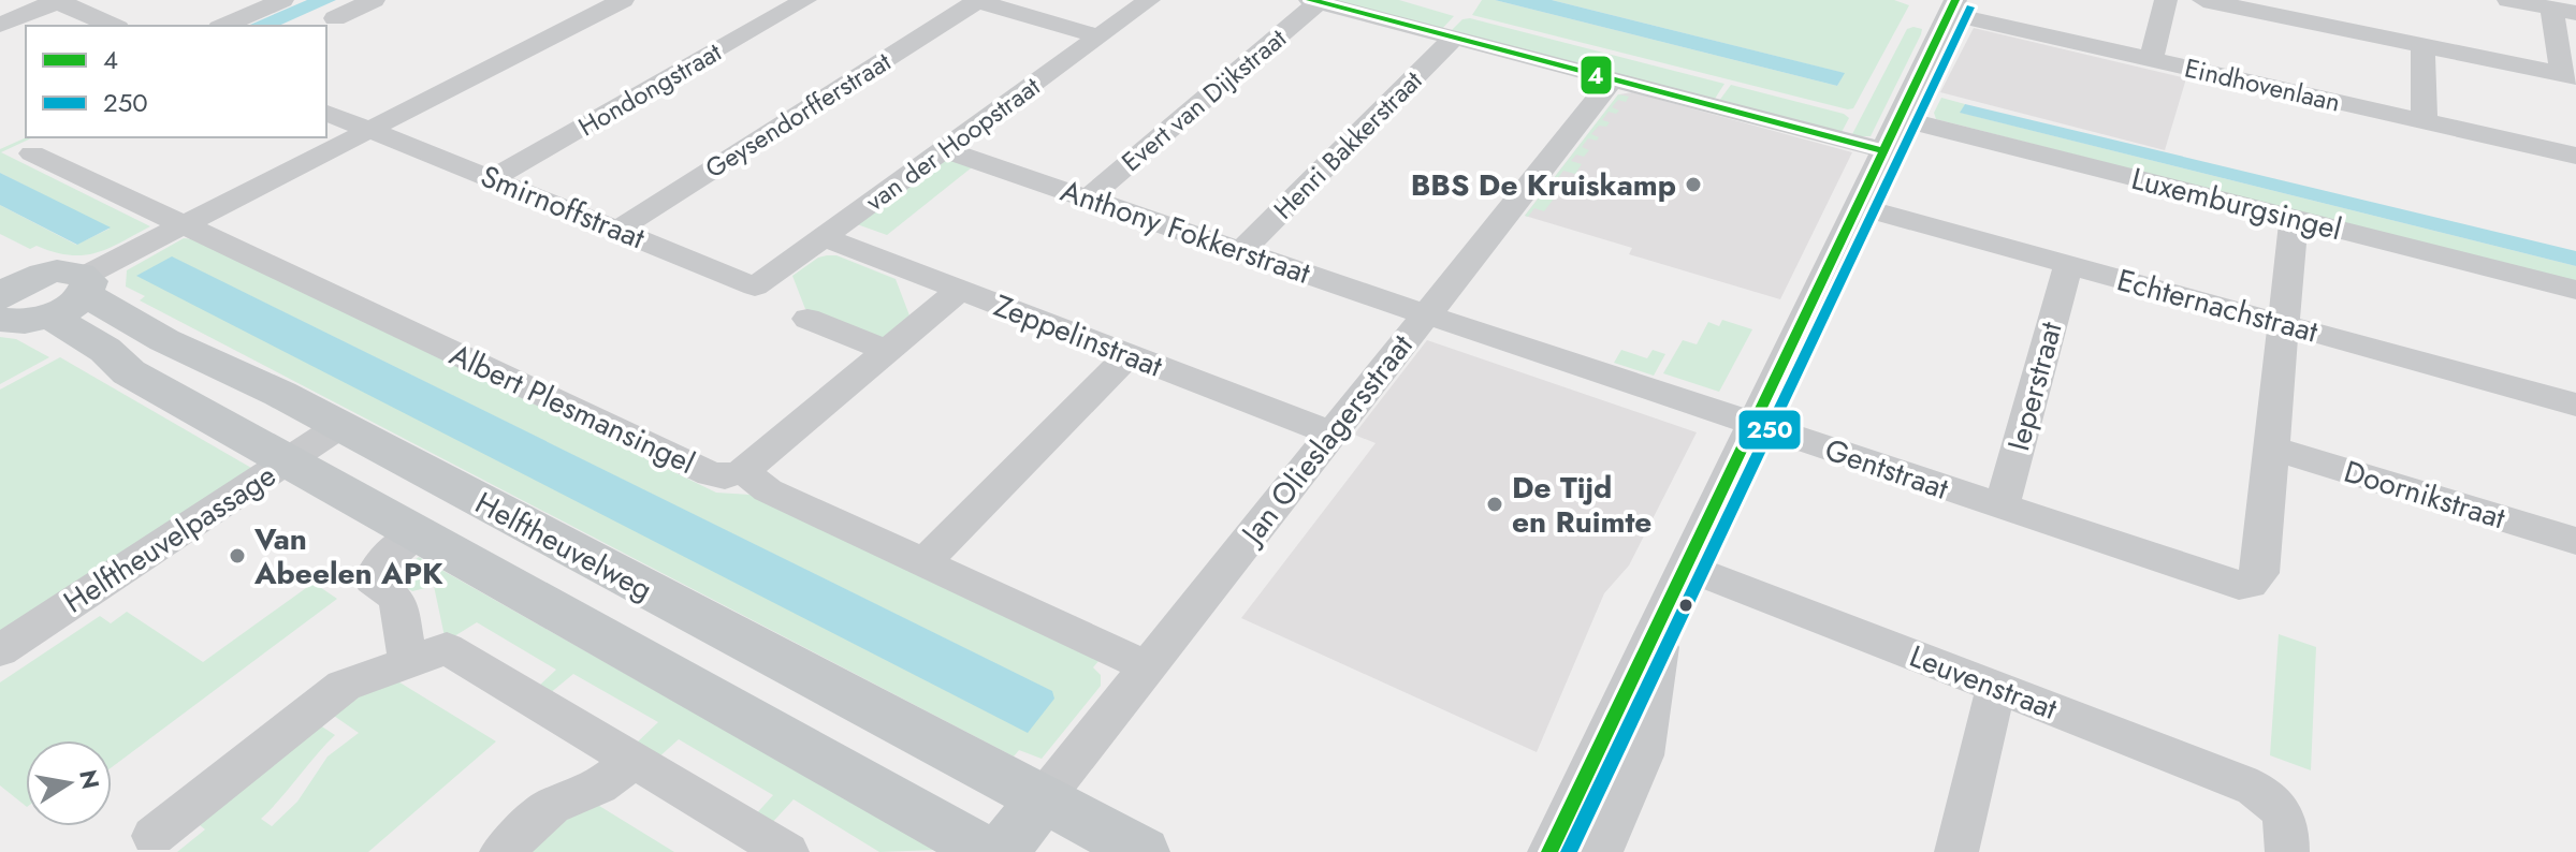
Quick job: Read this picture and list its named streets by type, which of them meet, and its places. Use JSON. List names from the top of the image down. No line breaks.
{"streets":{"main road":["Helftheuvelweg"],"street":["Eindhovenlaan","Hondongstraat","Evert van Dijkstraat","Geysendorfferstraat","van der Hoopstraat","Henri Bakkerstraat","Luxemburgsingel","Smirnoffstraat","Anthony Fokkerstraat","Echternachstraat","Zeppelinstraat","Ieperstraat","Albert Plesmansingel","Jan Olieslagersstraat","Gentstraat","Doornikstraat","Helftheuvelpassage","Leuvenstraat"]},"crossings":[["Hondongstraat","Smirnoffstraat"],["Evert van Dijkstraat","Anthony Fokkerstraat"],["Geysendorfferstraat","Smirnoffstraat"],["van der Hoopstraat","Smirnoffstraat"],["van der Hoopstraat","Anthony Fokkerstraat"],["van der Hoopstraat","Zeppelinstraat"],["Henri Bakkerstraat","Anthony Fokkerstraat"],["Anthony Fokkerstraat","Jan Olieslagersstraat"],["Anthony Fokkerstraat","Gentstraat"],["Echternachstraat","Ieperstraat"],["Zeppelinstraat","Jan Olieslagersstraat"],["Ieperstraat","Gentstraat"],["Jan Olieslagersstraat","Gentstraat"],["Jan Olieslagersstraat","Helftheuvelweg"],["Gentstraat","Doornikstraat"],["Helftheuvelpassage","Helftheuvelweg"]],"places":["BBS De Kruiskamp","De Tijd en Ruimte","Van Abeelen APK"],"lines":["transit line 4","transit line 250"],"legend":["4","250"],"north":"right"}
